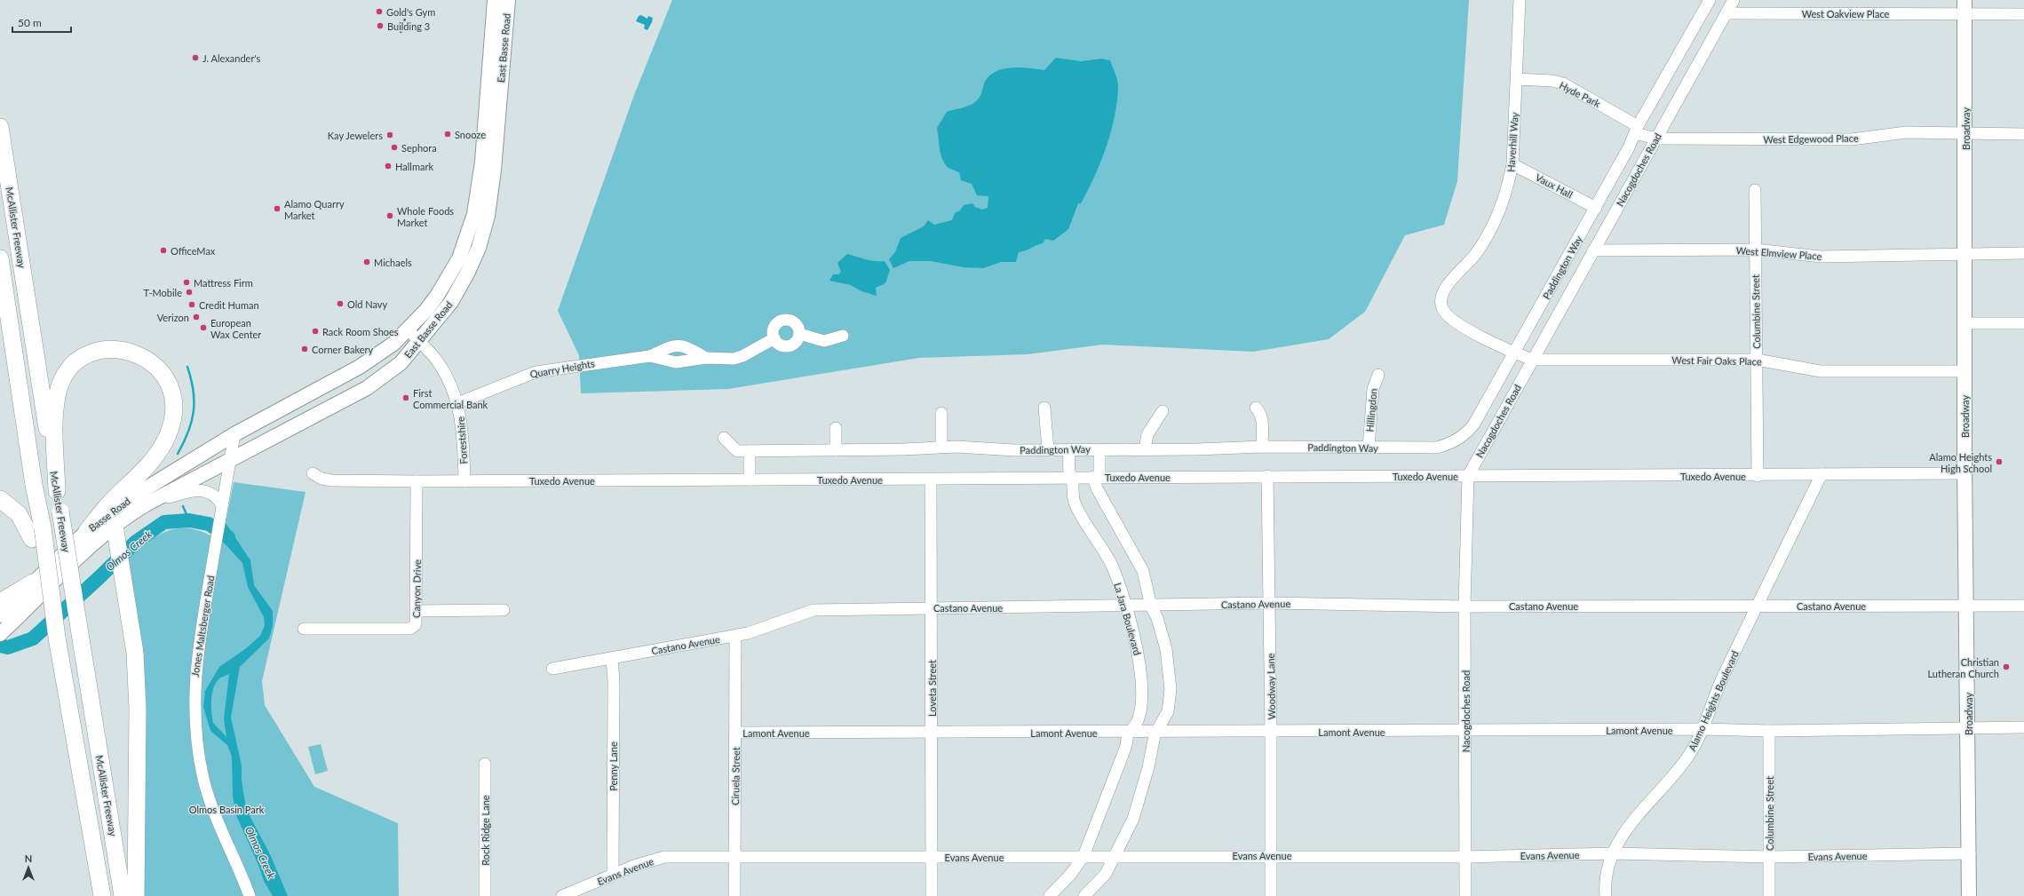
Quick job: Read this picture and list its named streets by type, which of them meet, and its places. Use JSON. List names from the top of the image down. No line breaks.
{"streets":{"highway":["McAllister Freeway"],"main road":["East Basse Road","Broadway","Basse Road"],"street":["West Oakview Place","Hyde Park","West Edgewood Place","Haverhill Way","Nacogdoches Road","Vaux Hall","West Elmview Place","Paddington Way","Columbine Street","West Fair Oaks Place","Quarry Heights","Hillingdon","Forestshire","Tuxedo Avenue","Canyon Drive","Castano Avenue","La Jara Boulevard","Jones Maltsberger Road","Woodway Lane","Loveta Street","Alamo Heights Boulevard","Lamont Avenue","Penny Lane","Ciruela Street","Rock Ridge Lane","Evans Avenue"]},"crossings":[["West Oakview Place","Broadway"],["West Oakview Place","Nacogdoches Road"],["East Basse Road","Forestshire"],["East Basse Road","Basse Road"],["East Basse Road","Jones Maltsberger Road"],["Hyde Park","West Edgewood Place"],["Hyde Park","Haverhill Way"],["Hyde Park","Nacogdoches Road"],["Hyde Park","Paddington Way"],["Broadway","West Edgewood Place"],["Broadway","West Elmview Place"],["Broadway","West Fair Oaks Place"],["Broadway","Tuxedo Avenue"],["Broadway","Castano Avenue"],["Broadway","Lamont Avenue"],["Broadway","Evans Avenue"],["West Edgewood Place","Nacogdoches Road"],["Haverhill Way","Nacogdoches Road"],["Haverhill Way","Vaux Hall"],["Haverhill Way","Paddington Way"],["Haverhill Way","West Fair Oaks Place"],["Nacogdoches Road","West Elmview Place"],["Nacogdoches Road","West Fair Oaks Place"],["Nacogdoches Road","Tuxedo Avenue"],["Nacogdoches Road","Castano Avenue"],["Nacogdoches Road","Lamont Avenue"],["Nacogdoches Road","Evans Avenue"],["Vaux Hall","Paddington Way"],["West Elmview Place","Columbine Street"],["Paddington Way","Hillingdon"],["Paddington Way","La Jara Boulevard"],["Columbine Street","West Fair Oaks Place"],["Columbine Street","Tuxedo Avenue"],["Columbine Street","Lamont Avenue"],["Columbine Street","Evans Avenue"],["Quarry Heights","Forestshire"],["Forestshire","Tuxedo Avenue"],["Tuxedo Avenue","Canyon Drive"],["Tuxedo Avenue","La Jara Boulevard"],["Tuxedo Avenue","Woodway Lane"],["Tuxedo Avenue","Loveta Street"],["Tuxedo Avenue","Alamo Heights Boulevard"],["Basse Road","Jones Maltsberger Road"],["Castano Avenue","La Jara Boulevard"],["Castano Avenue","Woodway Lane"],["Castano Avenue","Loveta Street"],["Castano Avenue","Alamo Heights Boulevard"],["Castano Avenue","Penny Lane"],["Castano Avenue","Ciruela Street"],["La Jara Boulevard","Lamont Avenue"],["La Jara Boulevard","Evans Avenue"],["Woodway Lane","Lamont Avenue"],["Woodway Lane","Evans Avenue"],["Loveta Street","Lamont Avenue"],["Loveta Street","Evans Avenue"],["Alamo Heights Boulevard","Lamont Avenue"],["Alamo Heights Boulevard","Evans Avenue"],["Lamont Avenue","Ciruela Street"],["Penny Lane","Evans Avenue"],["Ciruela Street","Evans Avenue"]],"water":["Olmos Creek"],"parks":["Olmos Basin Park"],"places":["Gold's Gym","Building 3","J. Alexander's","Snooze","Kay Jewelers","Sephora","Hallmark","Alamo Quarry Market","Whole Foods Market","OfficeMax","Michaels","Mattress Firm","T-Mobile","Old Navy","Credit Human","Verizon","European Wax Center","Rack Room Shoes","Corner Bakery","First Commercial Bank","Alamo Heights High School","Christian Lutheran Church"],"scale_bar":"50 m","north":"top"}
